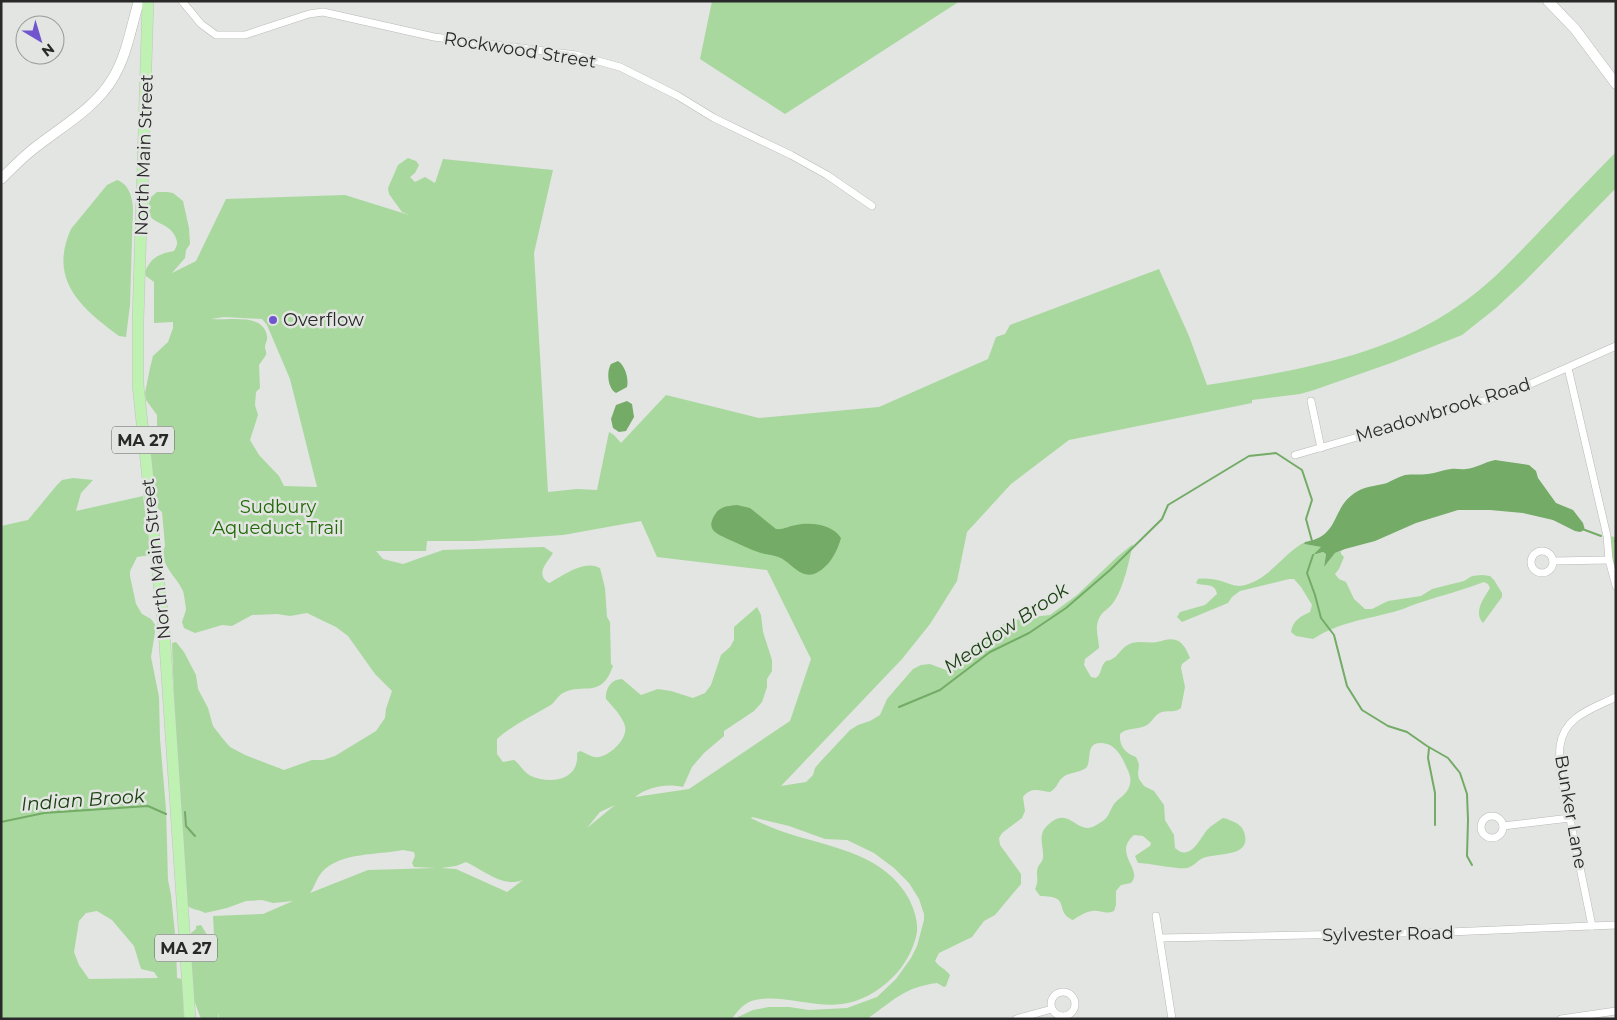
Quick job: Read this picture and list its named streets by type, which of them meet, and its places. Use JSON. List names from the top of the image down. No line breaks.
{"streets":{"main road":["North Main Street","MA 27"],"street":["Rockwood Street","Meadowbrook Road","Bunker Lane","Sylvester Road"]},"crossings":[["Bunker Lane","Sylvester Road"]],"water":["Meadow Brook","Indian Brook"],"parks":["Sudbury Aqueduct Trail"],"places":["Overflow"],"north":"bottom right"}
